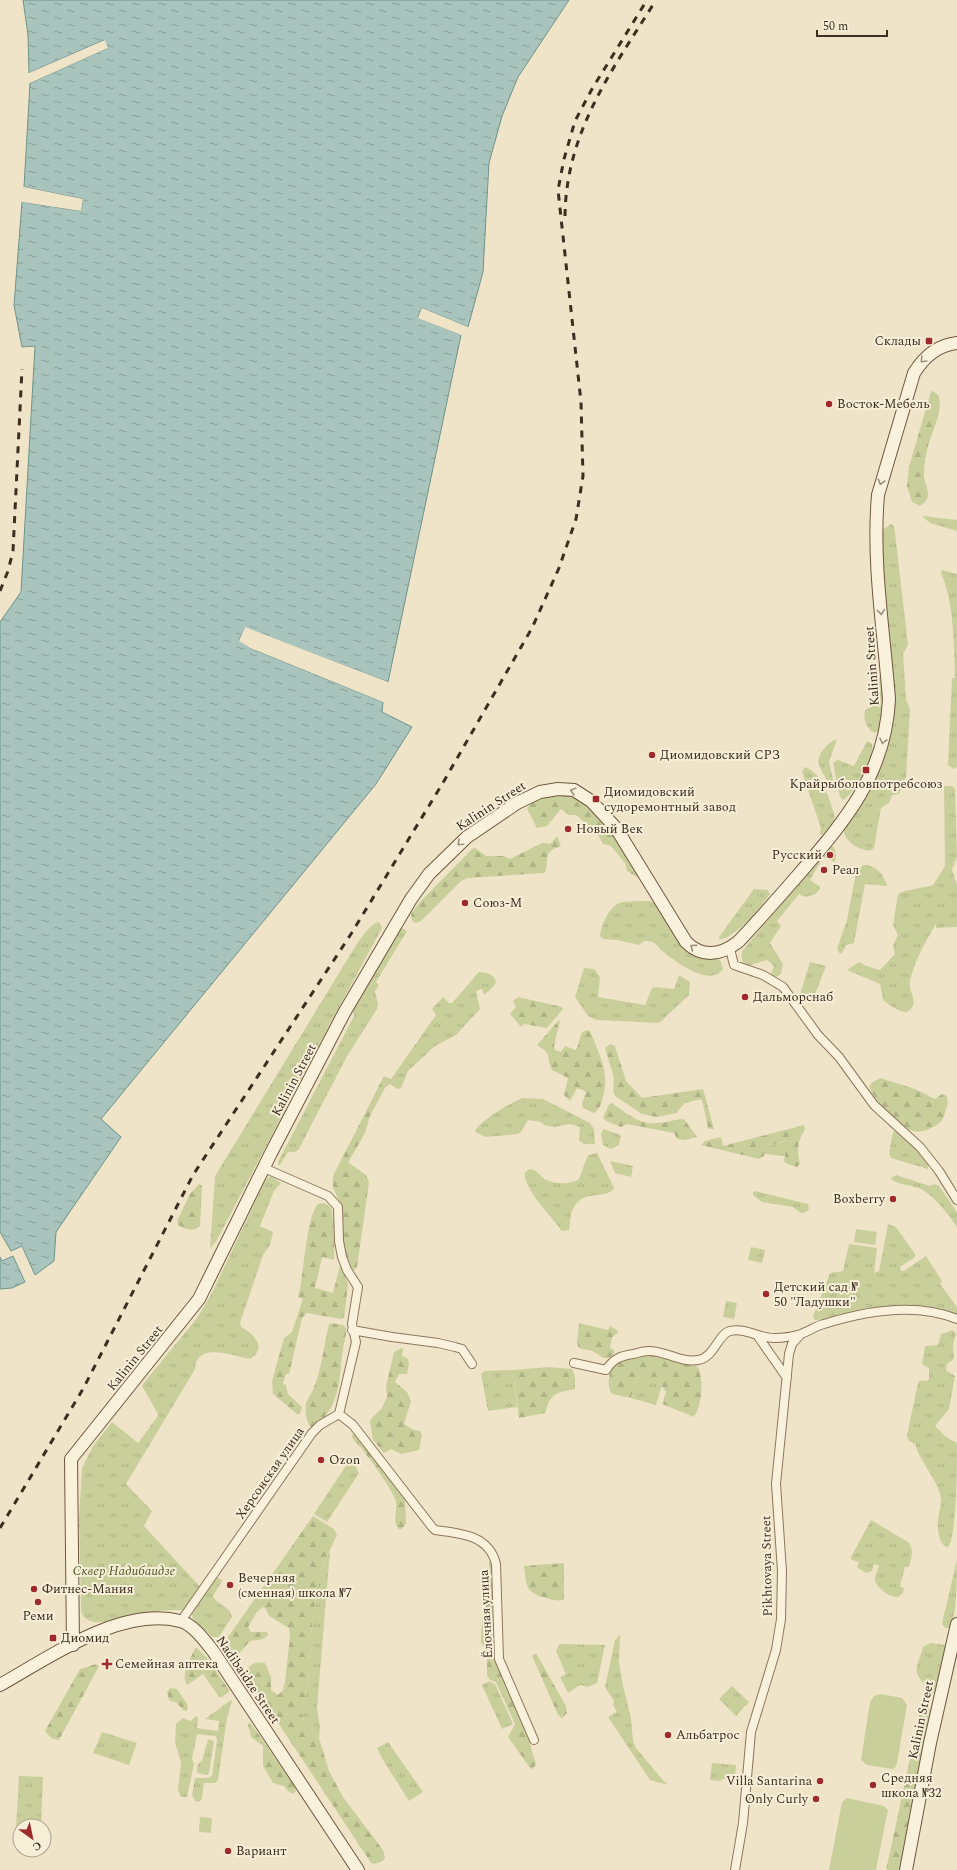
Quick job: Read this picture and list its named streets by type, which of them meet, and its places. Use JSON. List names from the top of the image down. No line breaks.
{"streets":{"main road":["Kalinin Street","Nadibaidze Street"],"street":["Херсонская улица","Pikhtovaya Street","Ёлочная улица"]},"crossings":[["Херсонская улица","Ёлочная улица"],["Херсонская улица","Nadibaidze Street"]],"parks":["Сквер Надибаидзе"],"places":{"transit":["Склады","Крайрыболовпотребсоюз","Диомидовский судоремонтный завод","Диомид"],"other":["Восток-Мебель","Диомидовский СРЗ","Новый Век","Русский","Реал","Союз-М","Дальморснаб","Boxberry","Детский сад № 50 \"Ладушки\"","Ozon","Вечерняя (сменная) школа №7","Фитнес-Мания","Реми","Альбатрос","Villa Santarina","Средняя школа №32","Only Curly","Вариант"],"health":["Семейная аптека"]},"scale_bar":"50 m","north":"bottom right"}
